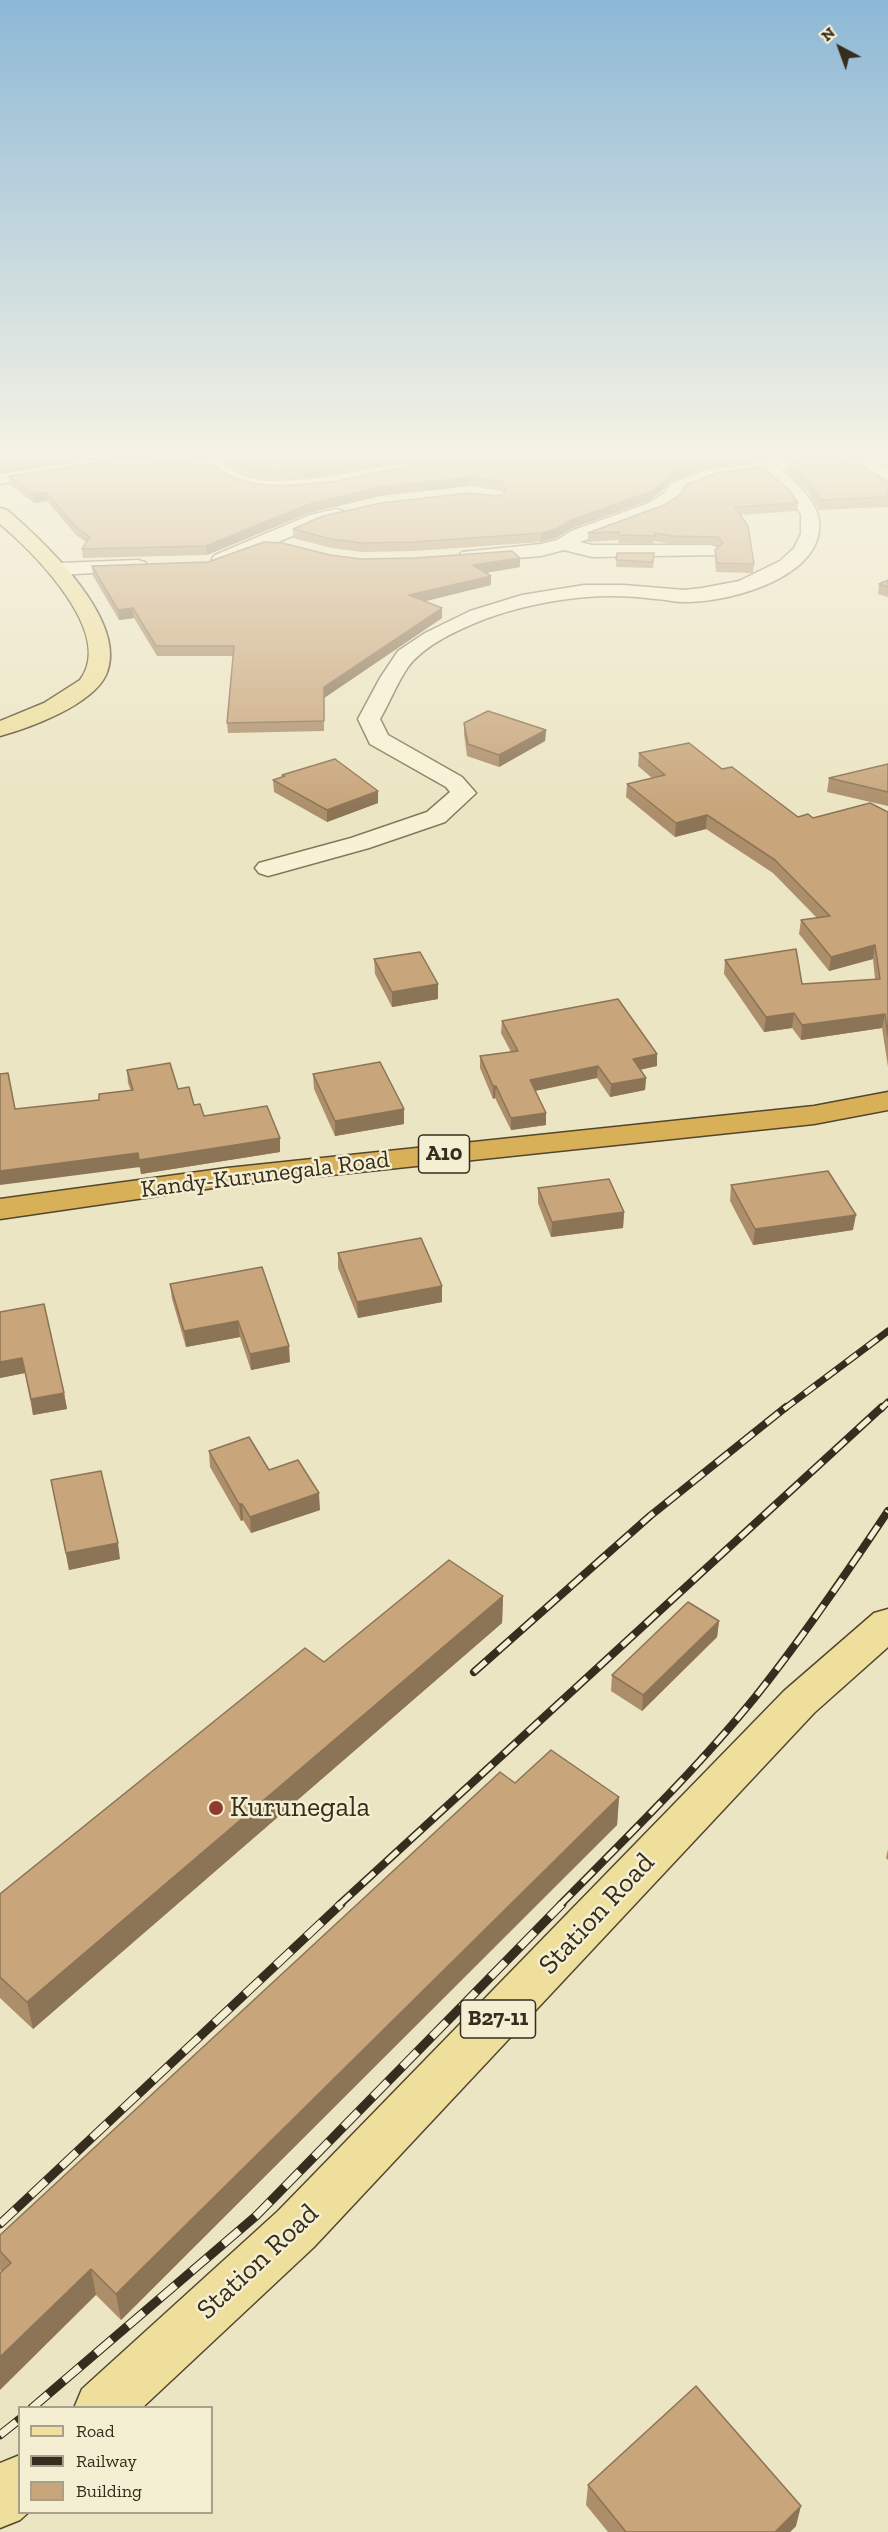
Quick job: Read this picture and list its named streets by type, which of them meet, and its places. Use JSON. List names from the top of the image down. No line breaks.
{"streets":{"highway":["A10","Kandy-Kurunegala Road"],"main road":["Station Road","B27-11"]},"places":["Kurunegala"],"legend":["Road","Railway","Building"],"north":"top left"}
